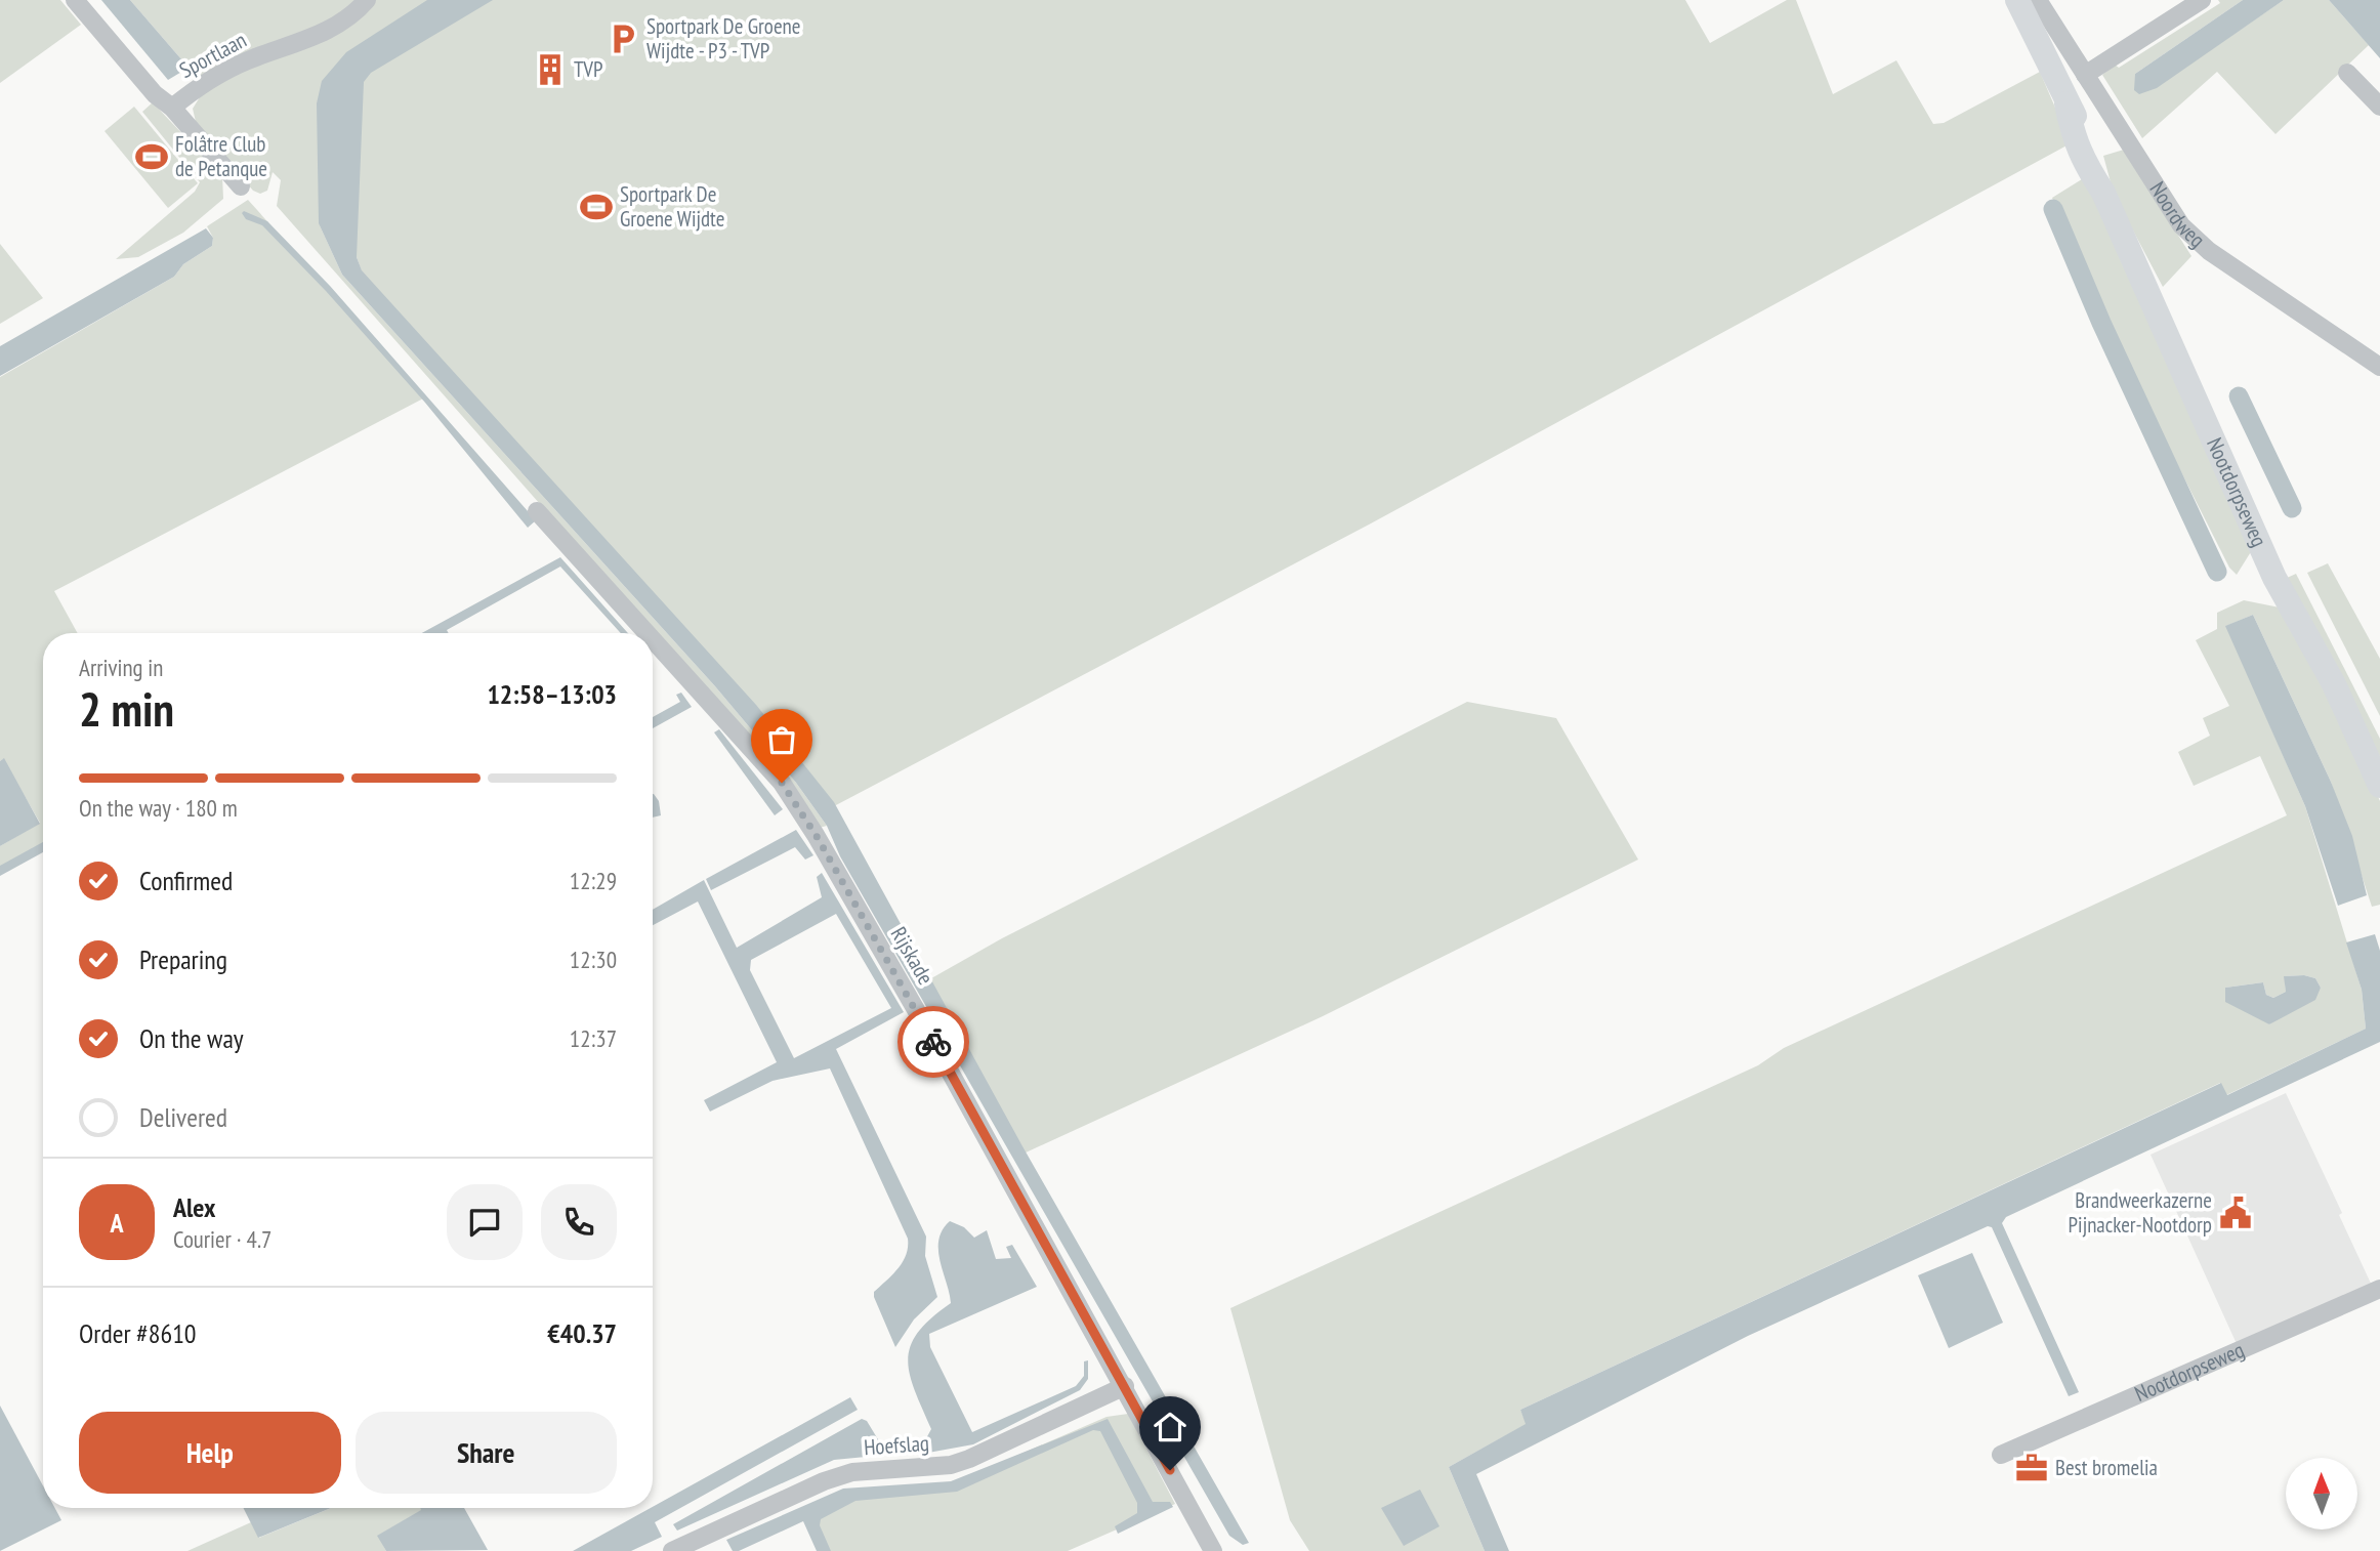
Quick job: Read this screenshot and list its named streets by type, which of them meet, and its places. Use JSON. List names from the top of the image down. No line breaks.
{"streets":{"main road":["Nootdorpseweg"],"street":["Sportlaan","Noordweg","Rijskade","Hoefslag"]},"crossings":[["Rijskade","Hoefslag"]],"places":{"parking":["Sportpark De Groene Wijdte - P3 - TVP"],"building":["TVP"],"sports":["Folâtre Club de Petanque","Sportpark De Groene Wijdte"],"public building":["Brandweerkazerne Pijnacker-Nootdorp"],"office":["Best bromelia"]},"north":"top","page":{"heading":["2 min","Arriving in","12:58–13:03"],"panel":["Alex","Courier · 4.7","Order #8610","€40.37"],"bar":"On the way · 180 m","list":[["Confirmed","12:29"],["Preparing","12:30"],["On the way","12:37"],"Delivered"],"round":"A","buttons":["Help","Share"]}}
